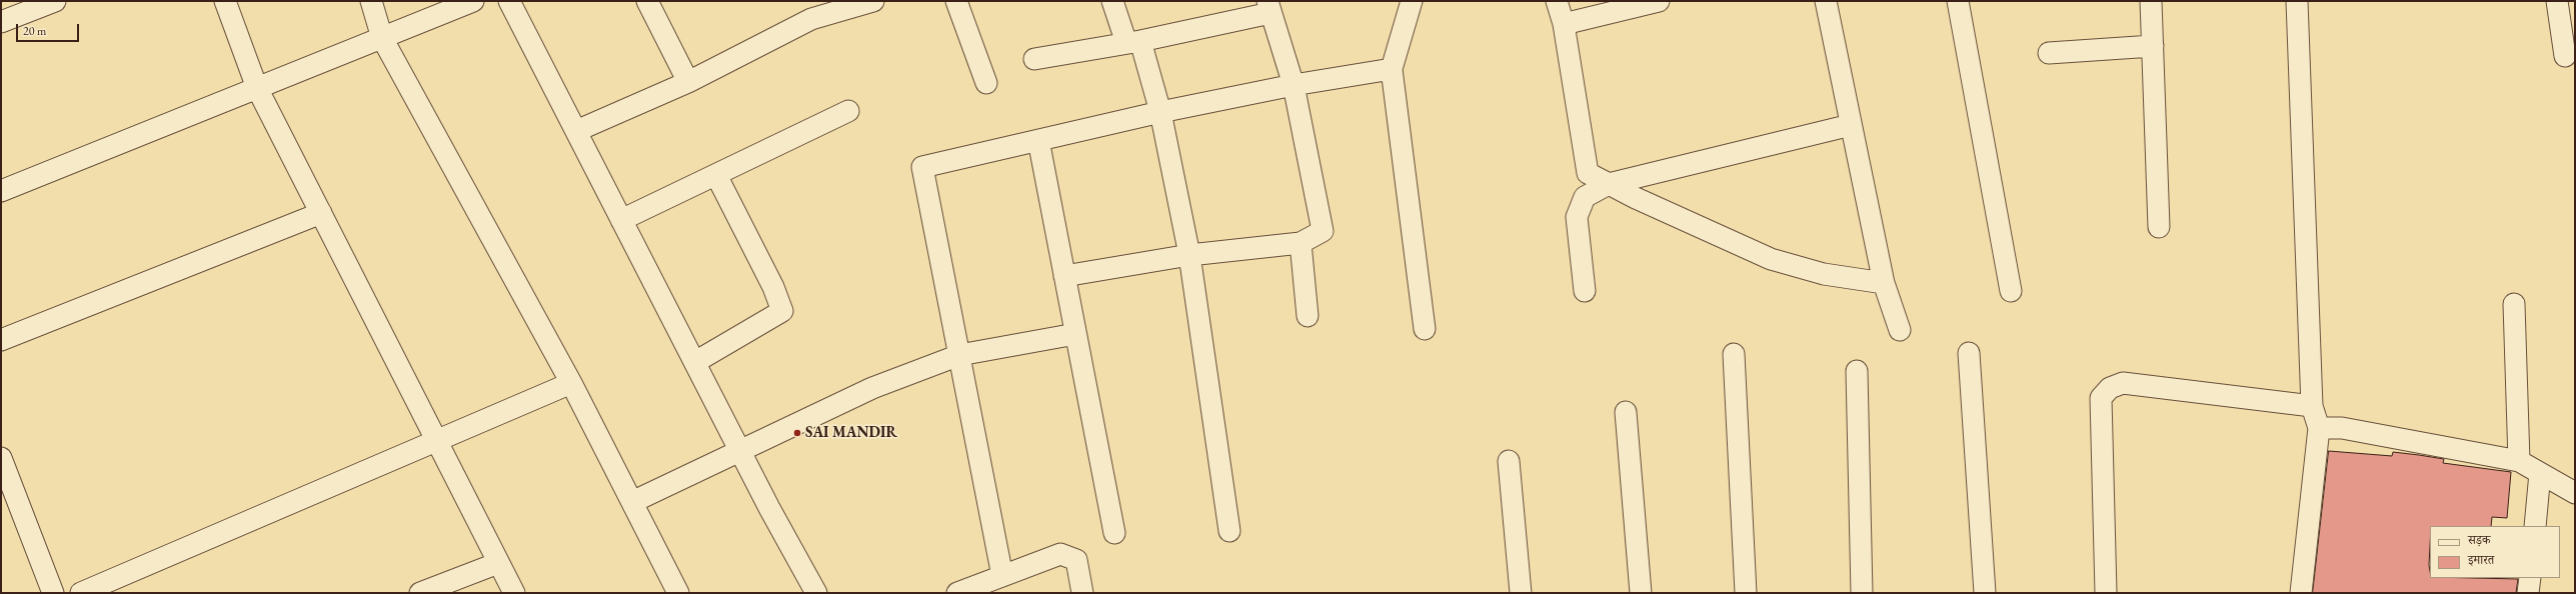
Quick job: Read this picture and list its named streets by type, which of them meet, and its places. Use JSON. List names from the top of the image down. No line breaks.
{"places":["SAI MANDIR"],"legend":["सड़क","इमारत"],"scale_bar":"20 m"}
